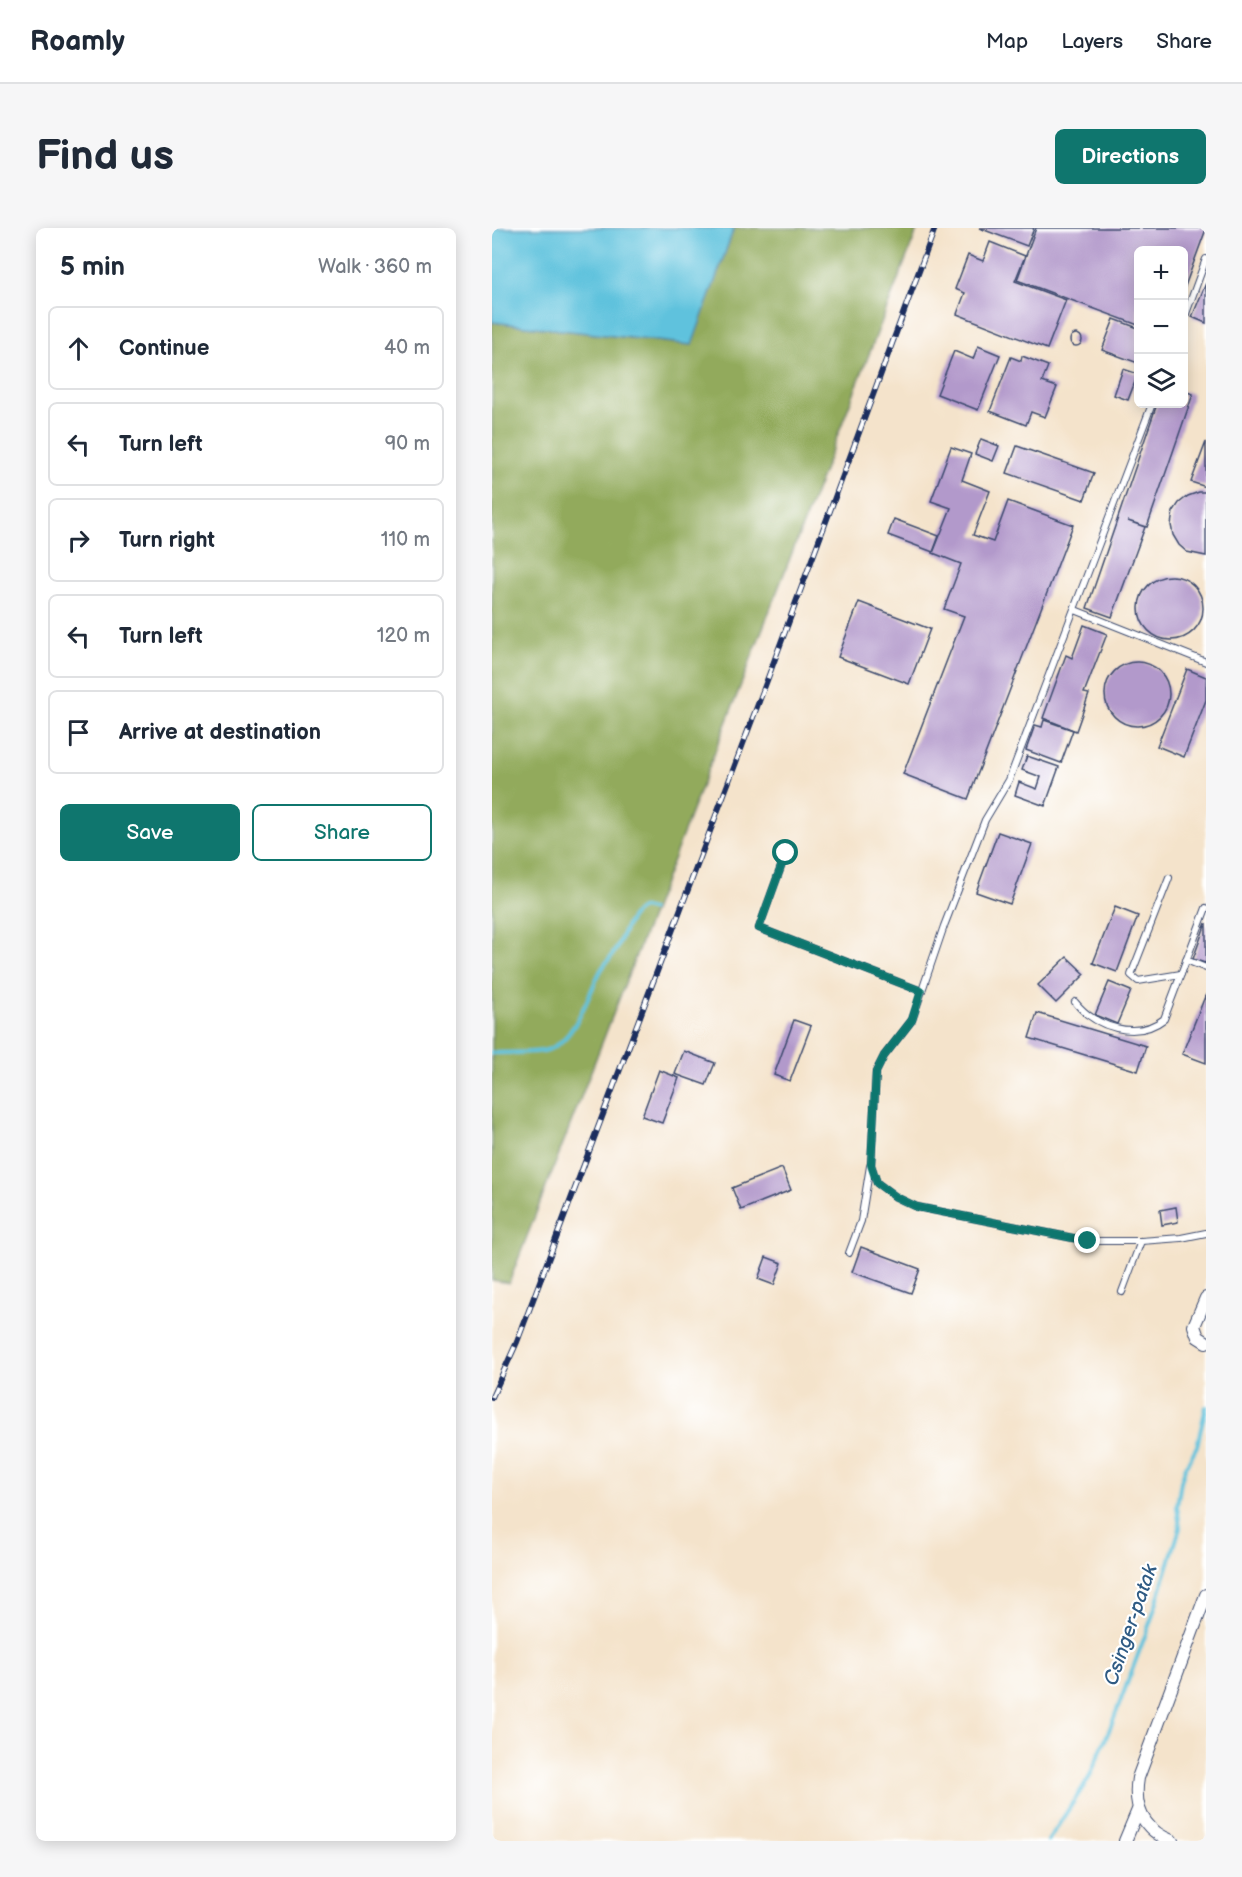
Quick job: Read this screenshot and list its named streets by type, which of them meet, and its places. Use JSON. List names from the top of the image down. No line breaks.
{"water":["Csinger-patak"],"page":{"header":"Roamly","nav":["Map","Layers","Share"],"buttons":["Directions",["Save","Share"]],"title":"Find us","heading":["5 min","Walk · 360 m"],"map_buttons":["+","−"],"list":[["Continue","40 m"],["Turn left","90 m"],["Turn right","110 m"],["Turn left","120 m"],"Arrive at destination"]}}
